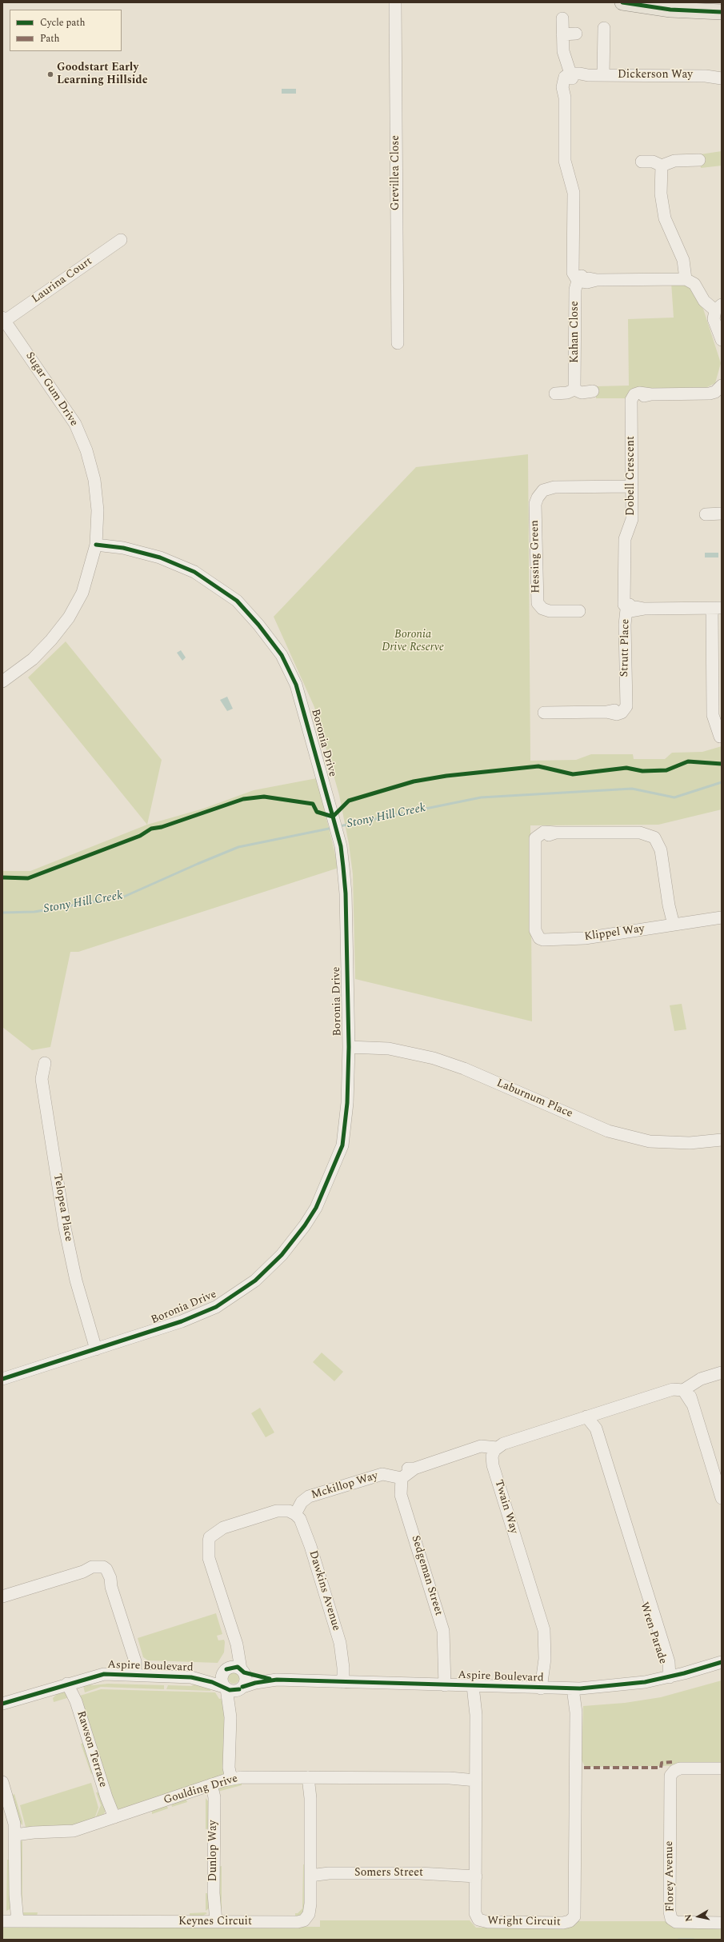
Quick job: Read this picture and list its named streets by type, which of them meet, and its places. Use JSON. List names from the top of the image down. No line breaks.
{"streets":{"street":["Dickerson Way","Grevillea Close","Laurina Court","Kahan Close","Sugar Gum Drive","Dobell Crescent","Hessing Green","Strutt Place","Boronia Drive","Klippel Way","Laburnum Place","Telopea Place","Mckillop Way","Twain Way","Sedgeman Street","Dawkins Avenue","Wren Parade","Aspire Boulevard","Rawson Terrace","Goulding Drive","Dunlop Way","Somers Street","Florey Avenue","Keynes Circuit","Wright Circuit"]},"crossings":[["Laurina Court","Sugar Gum Drive"],["Sugar Gum Drive","Boronia Drive"],["Dobell Crescent","Hessing Green"],["Dobell Crescent","Strutt Place"],["Boronia Drive","Laburnum Place"],["Boronia Drive","Telopea Place"],["Mckillop Way","Sedgeman Street"],["Mckillop Way","Dawkins Avenue"],["Twain Way","Aspire Boulevard"],["Sedgeman Street","Aspire Boulevard"],["Dawkins Avenue","Aspire Boulevard"],["Wren Parade","Aspire Boulevard"],["Aspire Boulevard","Rawson Terrace"],["Aspire Boulevard","Wright Circuit"],["Rawson Terrace","Goulding Drive"],["Goulding Drive","Dunlop Way"],["Goulding Drive","Keynes Circuit"],["Goulding Drive","Wright Circuit"],["Dunlop Way","Keynes Circuit"],["Somers Street","Keynes Circuit"],["Somers Street","Wright Circuit"]],"water":["Stony Hill Creek"],"parks":["Boronia Drive Reserve"],"places":["Goodstart Early Learning Hillside"],"legend":["Cycle path","Path"],"north":"left"}
